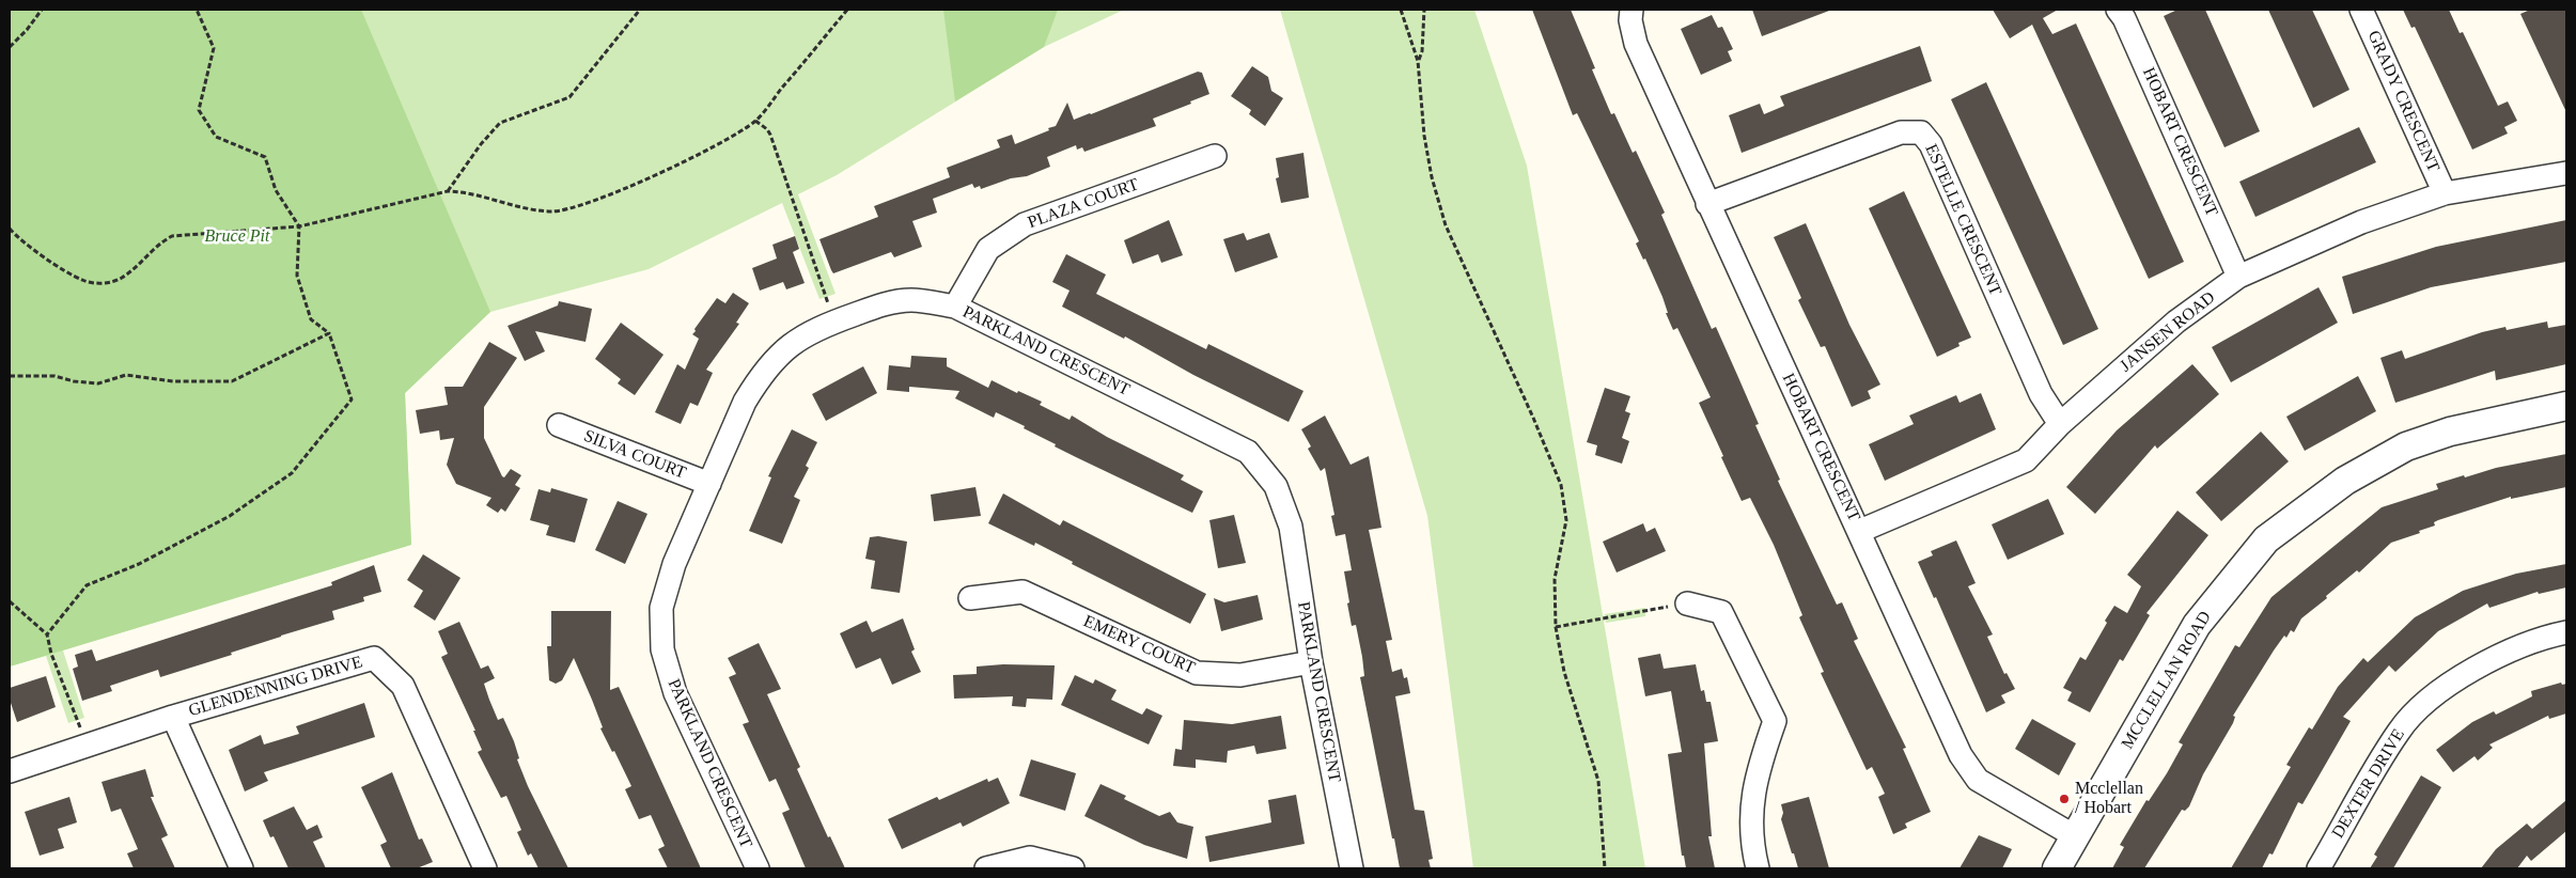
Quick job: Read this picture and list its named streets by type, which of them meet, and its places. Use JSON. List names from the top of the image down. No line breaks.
{"streets":{"street":["GRADY CRESCENT","HOBART CRESCENT","PLAZA COURT","ESTELLE CRESCENT","JANSEN ROAD","PARKLAND CRESCENT","SILVA COURT","EMERY COURT","MCCLELLAN ROAD","GLENDENNING DRIVE","DEXTER DRIVE"]},"crossings":[["GRADY CRESCENT","JANSEN ROAD"],["HOBART CRESCENT","ESTELLE CRESCENT"],["HOBART CRESCENT","JANSEN ROAD"],["HOBART CRESCENT","MCCLELLAN ROAD"],["PLAZA COURT","PARKLAND CRESCENT"],["ESTELLE CRESCENT","JANSEN ROAD"],["PARKLAND CRESCENT","SILVA COURT"],["PARKLAND CRESCENT","EMERY COURT"]],"parks":["Bruce Pit"],"places":["Mcclellan / Hobart"]}
